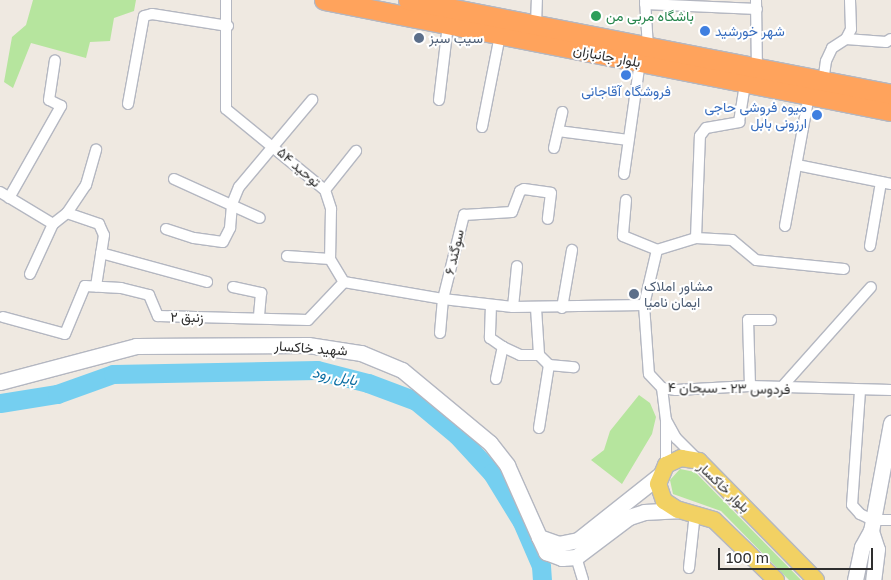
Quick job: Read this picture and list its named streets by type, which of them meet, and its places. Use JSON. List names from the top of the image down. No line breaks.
{"streets":{"highway":["بلوار جانبازان"],"main road":["شهید خاکسار","بلوار خاکسار"],"street":["توحید ۵۴","سوگند ۶","زنبق ۲","فردوس ۲۳ - سبحان ۴"]},"water":["بابل رود"],"places":["باشگاه مربی من","شهر خورشید","سیب سبز","فروشگاه آقاجانی","میوه فروشی حاجی ارزونی بابل","مشاور املاک ایمان نامیا"],"scale_bar":"100 m"}
